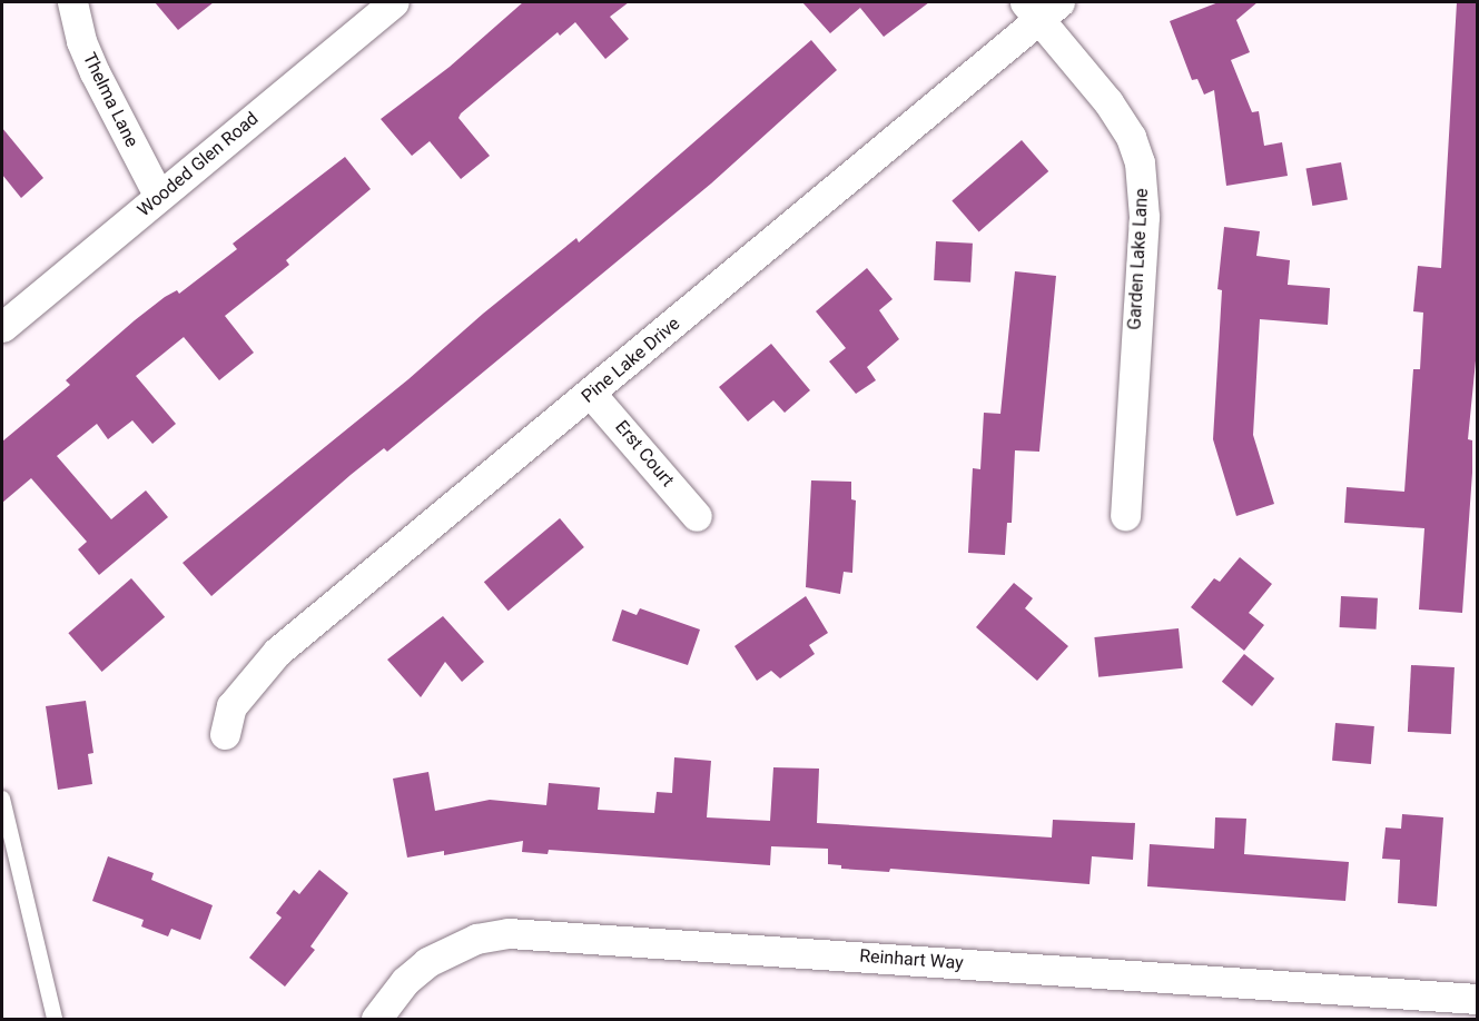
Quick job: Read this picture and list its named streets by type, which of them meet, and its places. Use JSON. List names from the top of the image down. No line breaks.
{"streets":{"street":["Thelma Lane","Wooded Glen Road","Garden Lake Lane","Pine Lake Drive","Erst Court","Reinhart Way"]},"crossings":[["Thelma Lane","Wooded Glen Road"],["Garden Lake Lane","Pine Lake Drive"],["Pine Lake Drive","Erst Court"]]}
